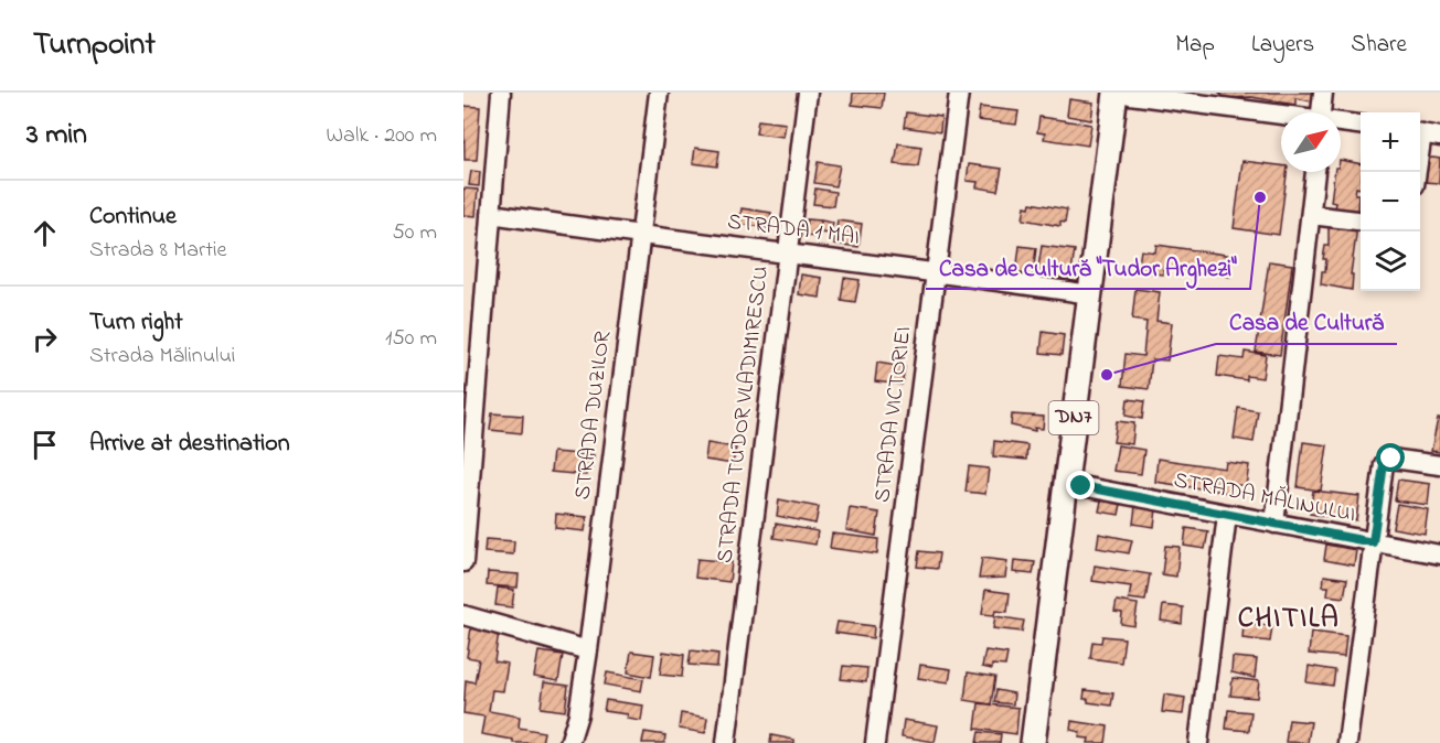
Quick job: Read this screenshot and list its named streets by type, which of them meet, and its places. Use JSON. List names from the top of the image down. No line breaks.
{"streets":{"main road":["DN7"],"street":["STRADA 1 MAI","STRADA TUDOR VLADIMIRESCU","STRADA VICTORIEI","STRADA DUZILOR","STRADA MĂLINULUI"]},"crossings":[["STRADA 1 MAI","STRADA TUDOR VLADIMIRESCU"],["STRADA 1 MAI","STRADA VICTORIEI"],["STRADA 1 MAI","STRADA DUZILOR"],["STRADA 1 MAI","DN7"],["DN7","STRADA MĂLINULUI"]],"districts":["CHITILA"],"places":["Casa de cultură \"Tudor Arghezi\"","Casa de Cultură"],"north":"top right","page":{"header":"Turnpoint","nav":["Map","Layers","Share"],"heading":["3 min","Walk · 200 m"],"map_buttons":["+","−"],"list":[["Continue","Strada 8 Martie","50 m"],["Turn right","Strada Mălinului","150 m"],"Arrive at destination"]}}
